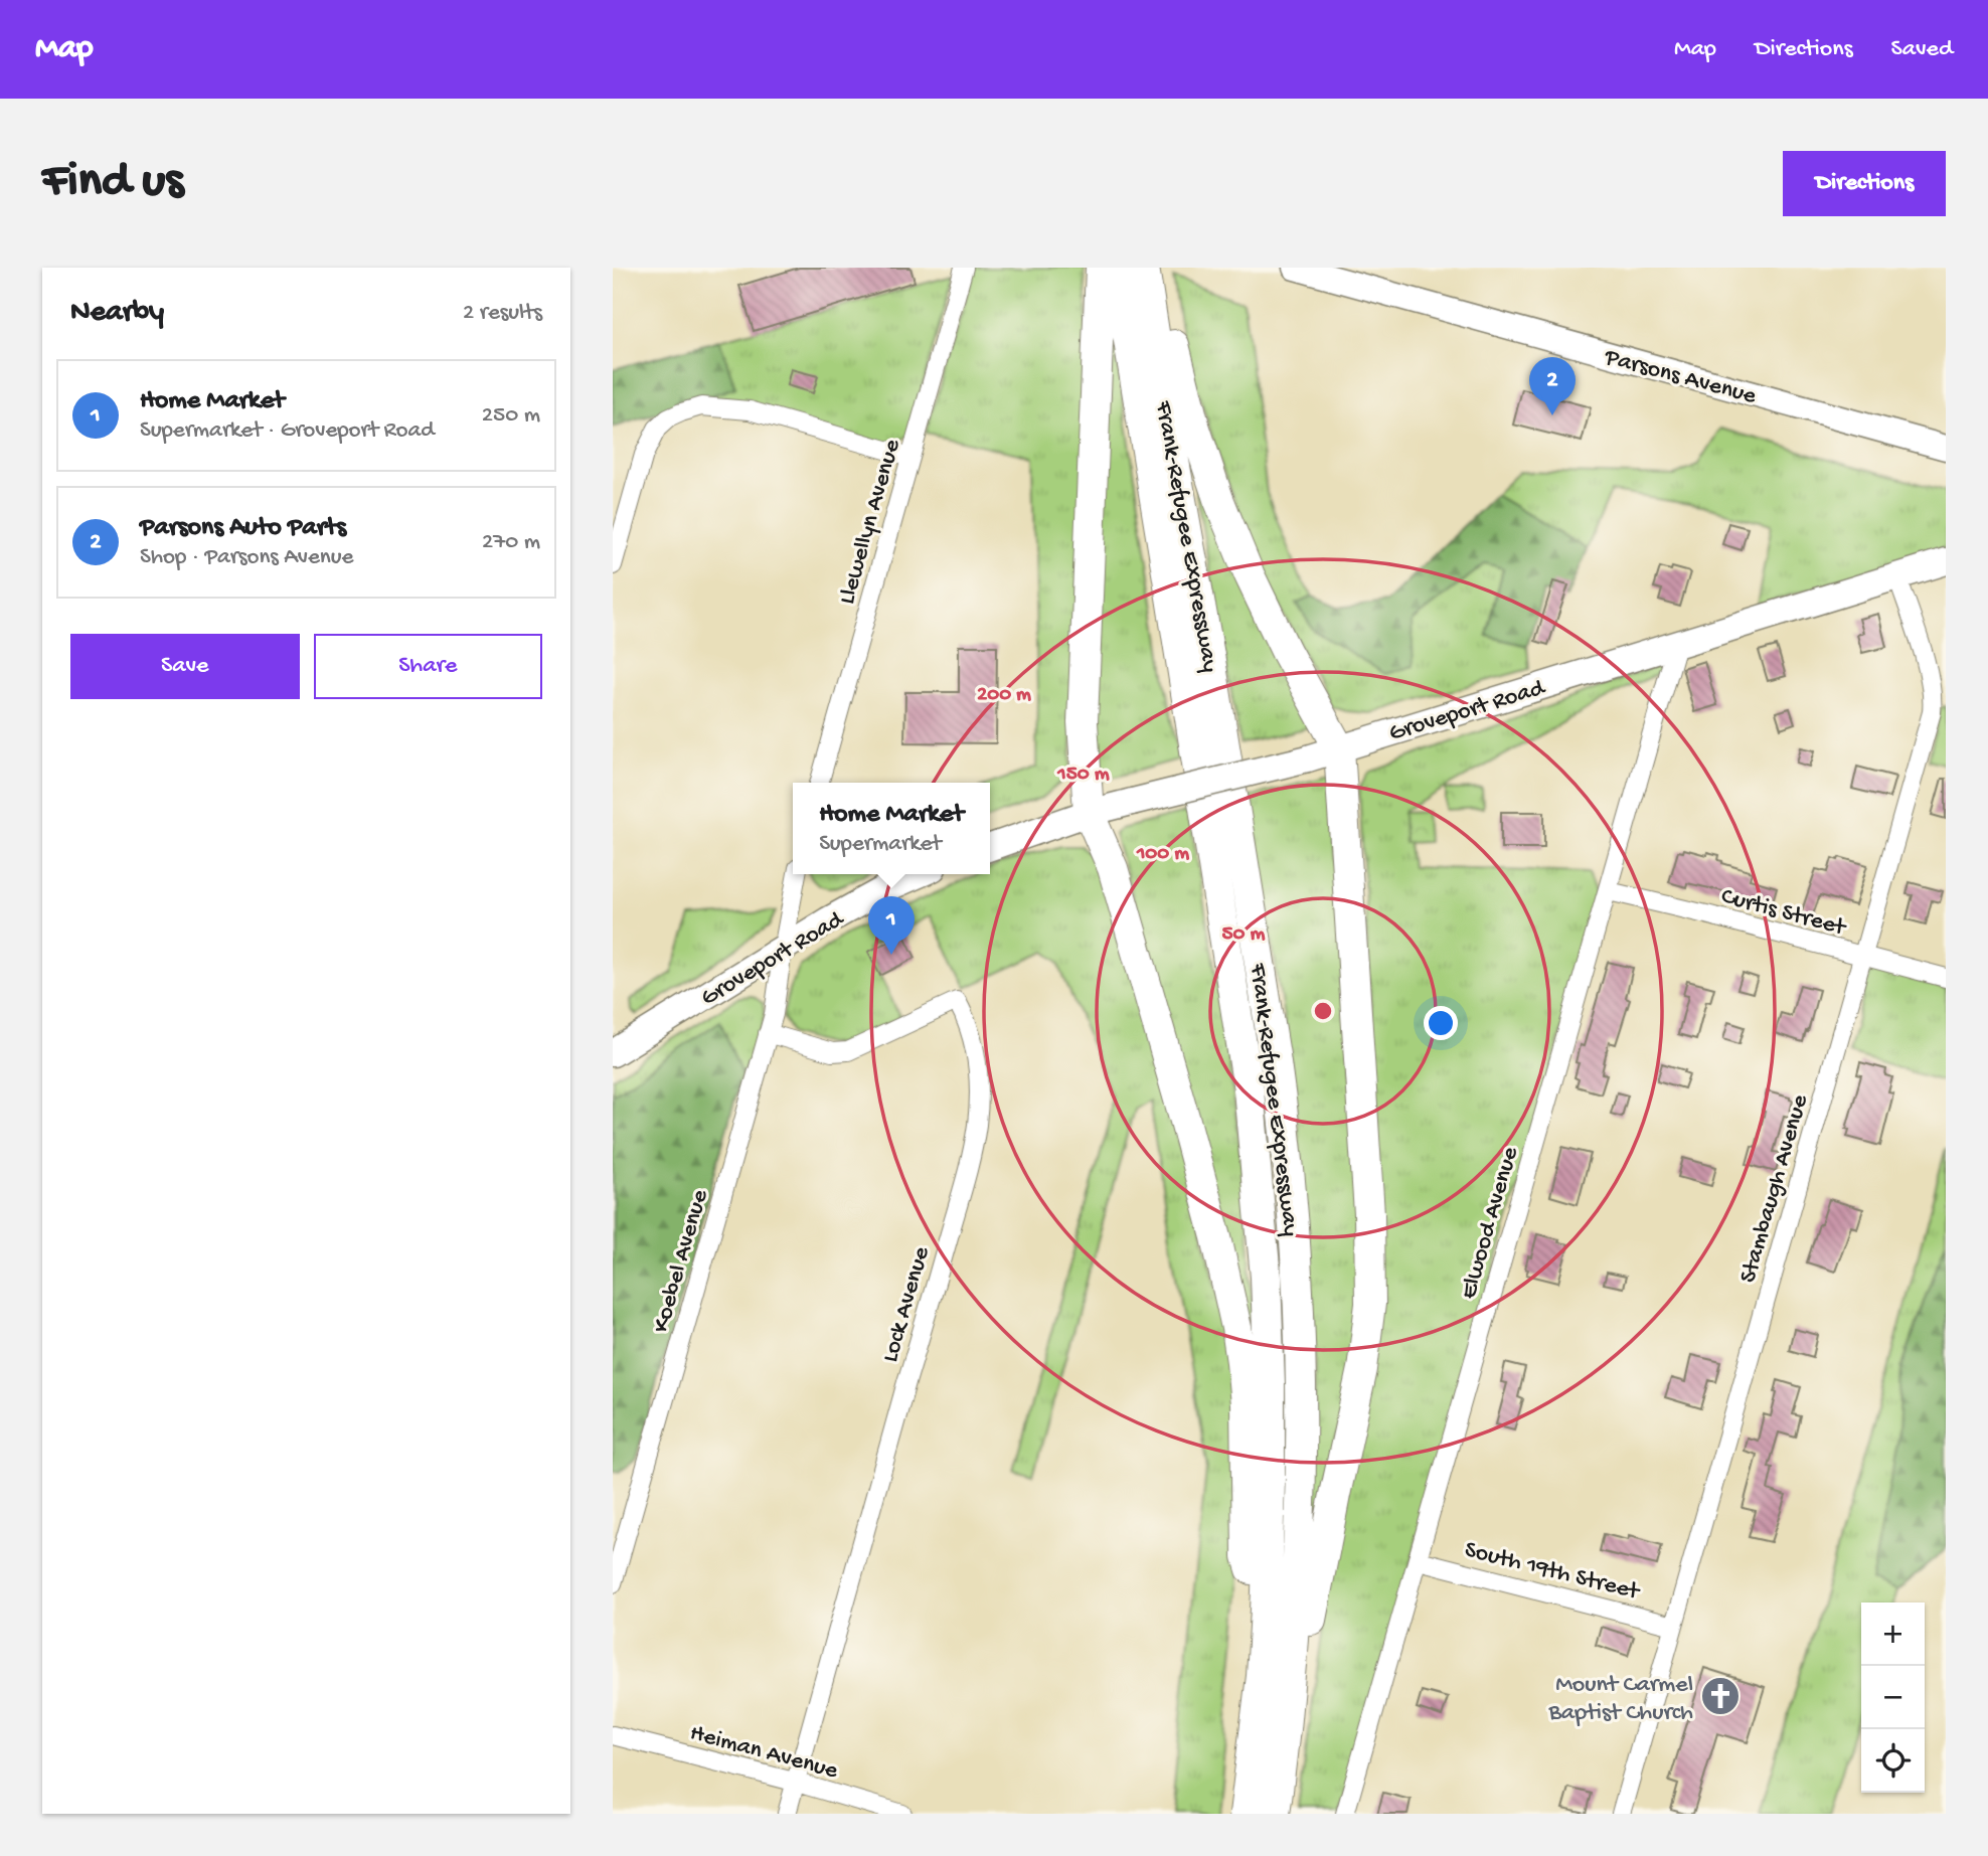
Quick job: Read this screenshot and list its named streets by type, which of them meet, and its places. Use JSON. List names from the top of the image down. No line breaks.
{"streets":{"highway":["Frank-Refugee Expressway"],"main road":["Groveport Road"],"street":["Parsons Avenue","Llewellyn Avenue","Curtis Street","Stambaugh Avenue","Elwood Avenue","Koebel Avenue","Lock Avenue","South 19th Street","Heiman Avenue"]},"crossings":[["Groveport Road","Stambaugh Avenue"],["Groveport Road","Elwood Avenue"],["Groveport Road","Koebel Avenue"],["Curtis Street","Stambaugh Avenue"],["Curtis Street","Elwood Avenue"],["Stambaugh Avenue","South 19th Street"],["Elwood Avenue","South 19th Street"],["Koebel Avenue","Lock Avenue"],["Lock Avenue","Heiman Avenue"]],"places":{"church":["Mount Carmel Baptist Church"]},"page":{"header":"Map","nav":["Map","Directions","Saved"],"buttons":["Directions",["Save","Share"]],"title":"Find us","heading":["Nearby","2 results"],"pins":["2","1"],"list":[{"mark":"1","name":"Home Market","note":"Supermarket · Groveport Road","value":"250 m"},{"mark":"2","name":"Parsons Auto Parts","note":"Shop · Parsons Avenue","value":"270 m"}],"popup":["Home Market","Supermarket"],"map_buttons":["+","−"]},"rings":["200 m","150 m","100 m","50 m"]}
